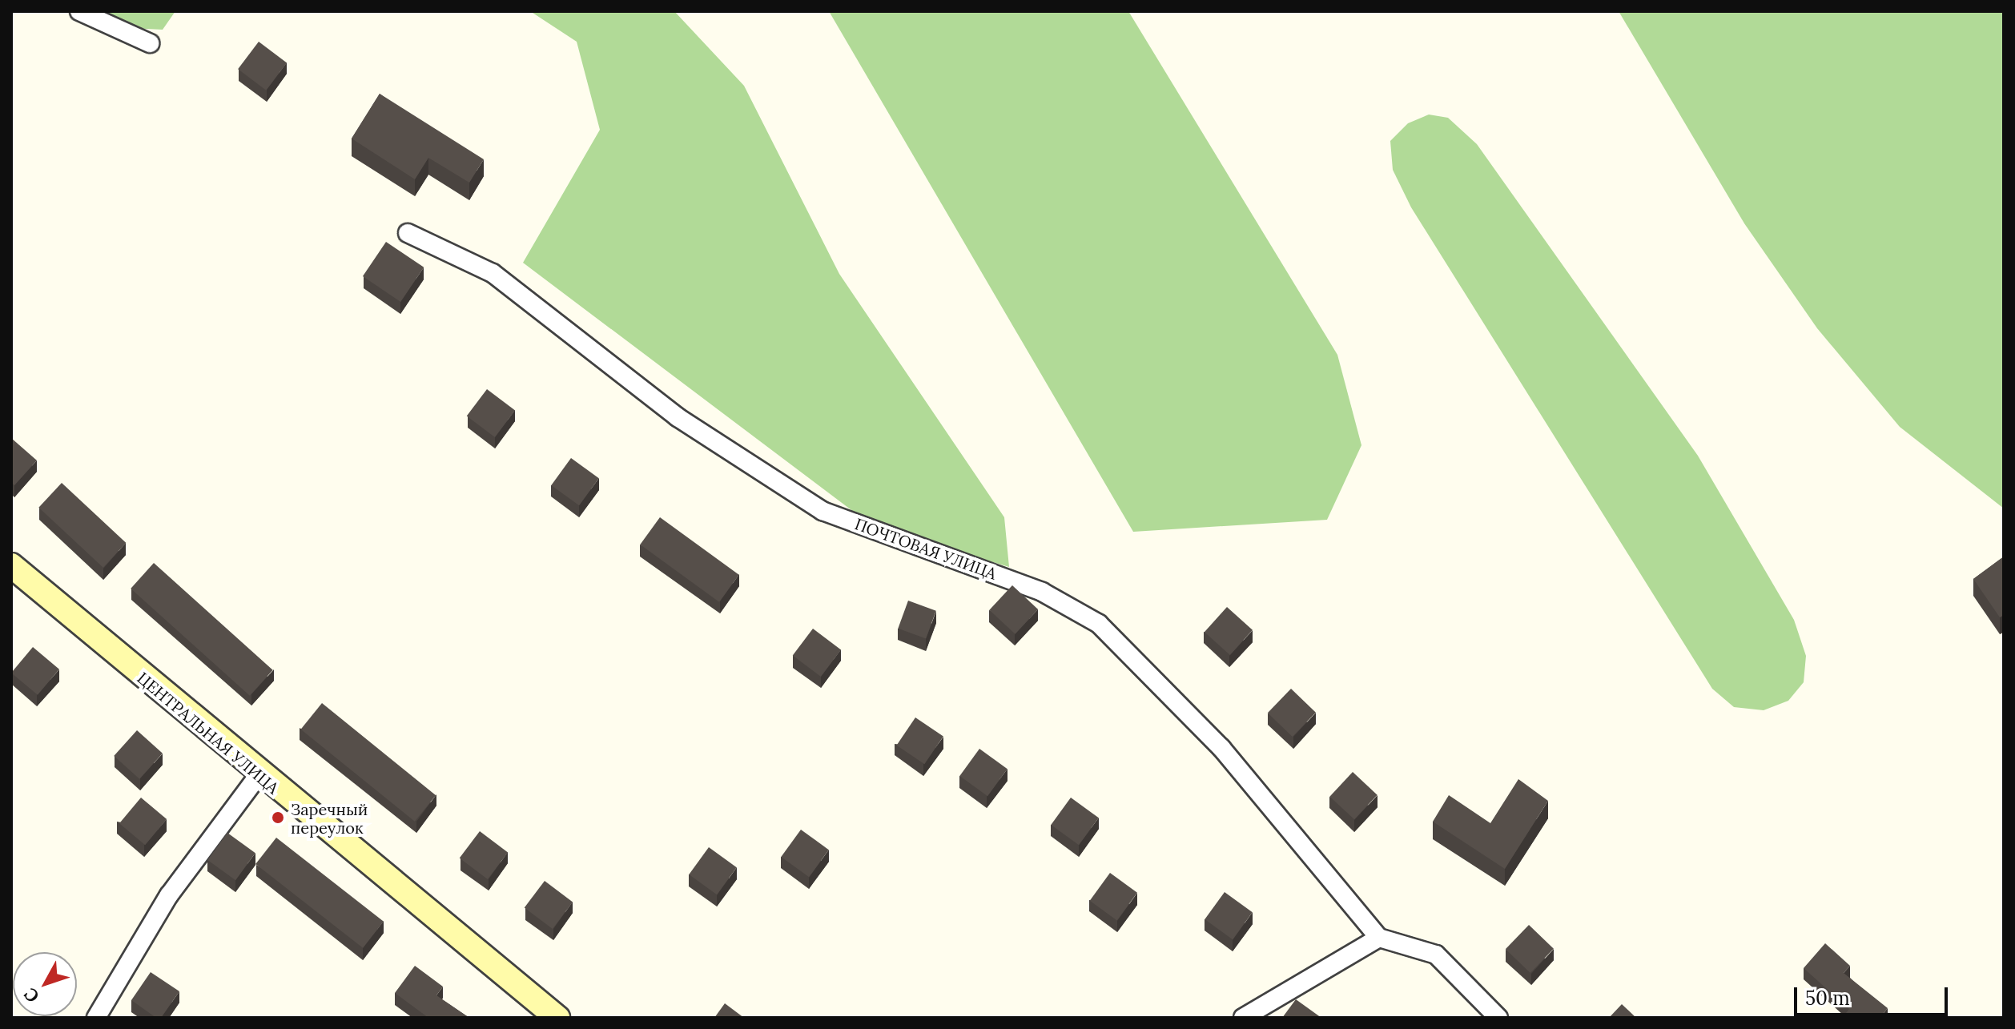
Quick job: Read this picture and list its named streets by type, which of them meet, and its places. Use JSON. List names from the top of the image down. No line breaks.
{"streets":{"street":["ПОЧТОВАЯ УЛИЦА","ЦЕНТРАЛЬНАЯ УЛИЦА"]},"places":["Заречный переулок"],"scale_bar":"50 m","north":"bottom left"}
